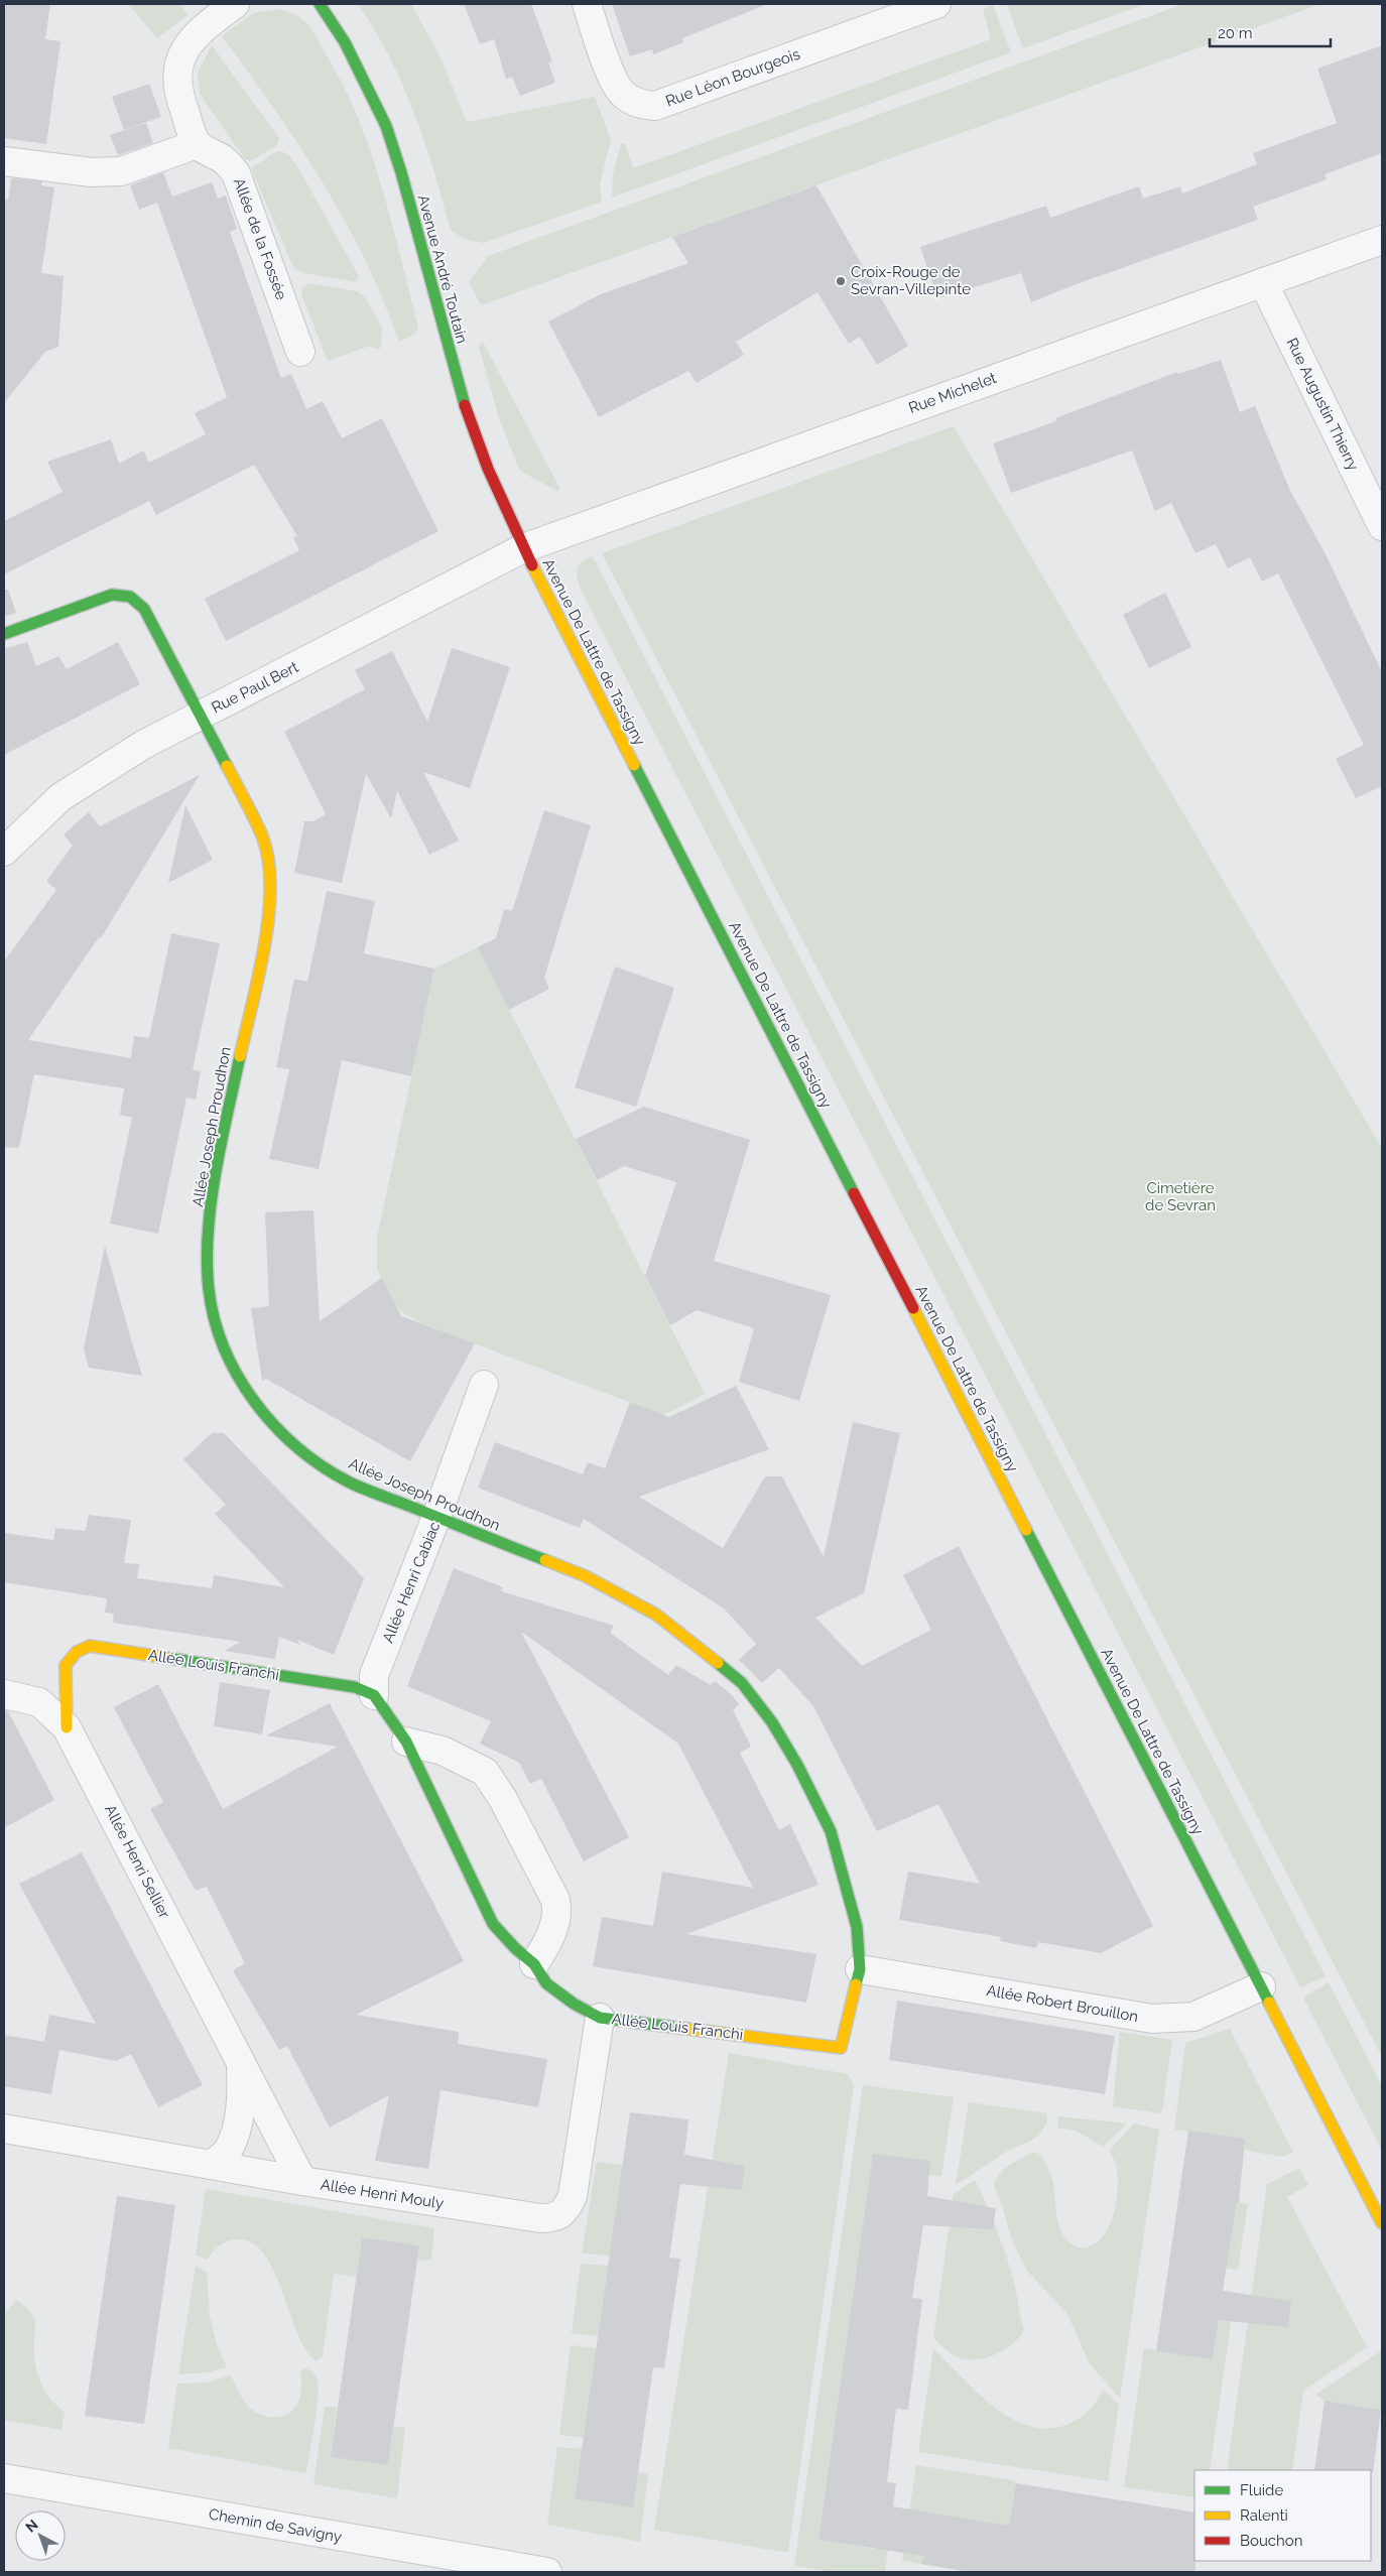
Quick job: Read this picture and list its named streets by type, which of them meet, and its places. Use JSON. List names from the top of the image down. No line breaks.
{"streets":{"street":["Rue Léon Bourgeois","Allée de la Fossée","Avenue André Toutain","Rue Michelet","Rue Augustin Thierry","Avenue De Lattre de Tassigny","Rue Paul Bert","Allée Joseph Proudhon","Allée Henri Cabiac","Allée Louis Franchi","Allée Henri Sellier","Allée Robert Brouillon","Allée Henri Mouly","Chemin de Savigny"]},"crossings":[["Avenue André Toutain","Rue Michelet"],["Avenue André Toutain","Avenue De Lattre de Tassigny"],["Avenue André Toutain","Rue Paul Bert"],["Rue Michelet","Rue Augustin Thierry"],["Rue Michelet","Avenue De Lattre de Tassigny"],["Rue Michelet","Rue Paul Bert"],["Avenue De Lattre de Tassigny","Rue Paul Bert"],["Avenue De Lattre de Tassigny","Allée Robert Brouillon"],["Rue Paul Bert","Allée Joseph Proudhon"],["Allée Joseph Proudhon","Allée Henri Cabiac"],["Allée Joseph Proudhon","Allée Louis Franchi"],["Allée Joseph Proudhon","Allée Robert Brouillon"],["Allée Henri Cabiac","Allée Louis Franchi"],["Allée Louis Franchi","Allée Henri Sellier"],["Allée Louis Franchi","Allée Henri Mouly"],["Allée Henri Sellier","Allée Henri Mouly"]],"parks":["Cimetière de Sevran"],"places":["Croix-Rouge de Sevran-Villepinte"],"legend":["Fluide","Ralenti","Bouchon"],"scale_bar":"20 m","north":"top left"}
